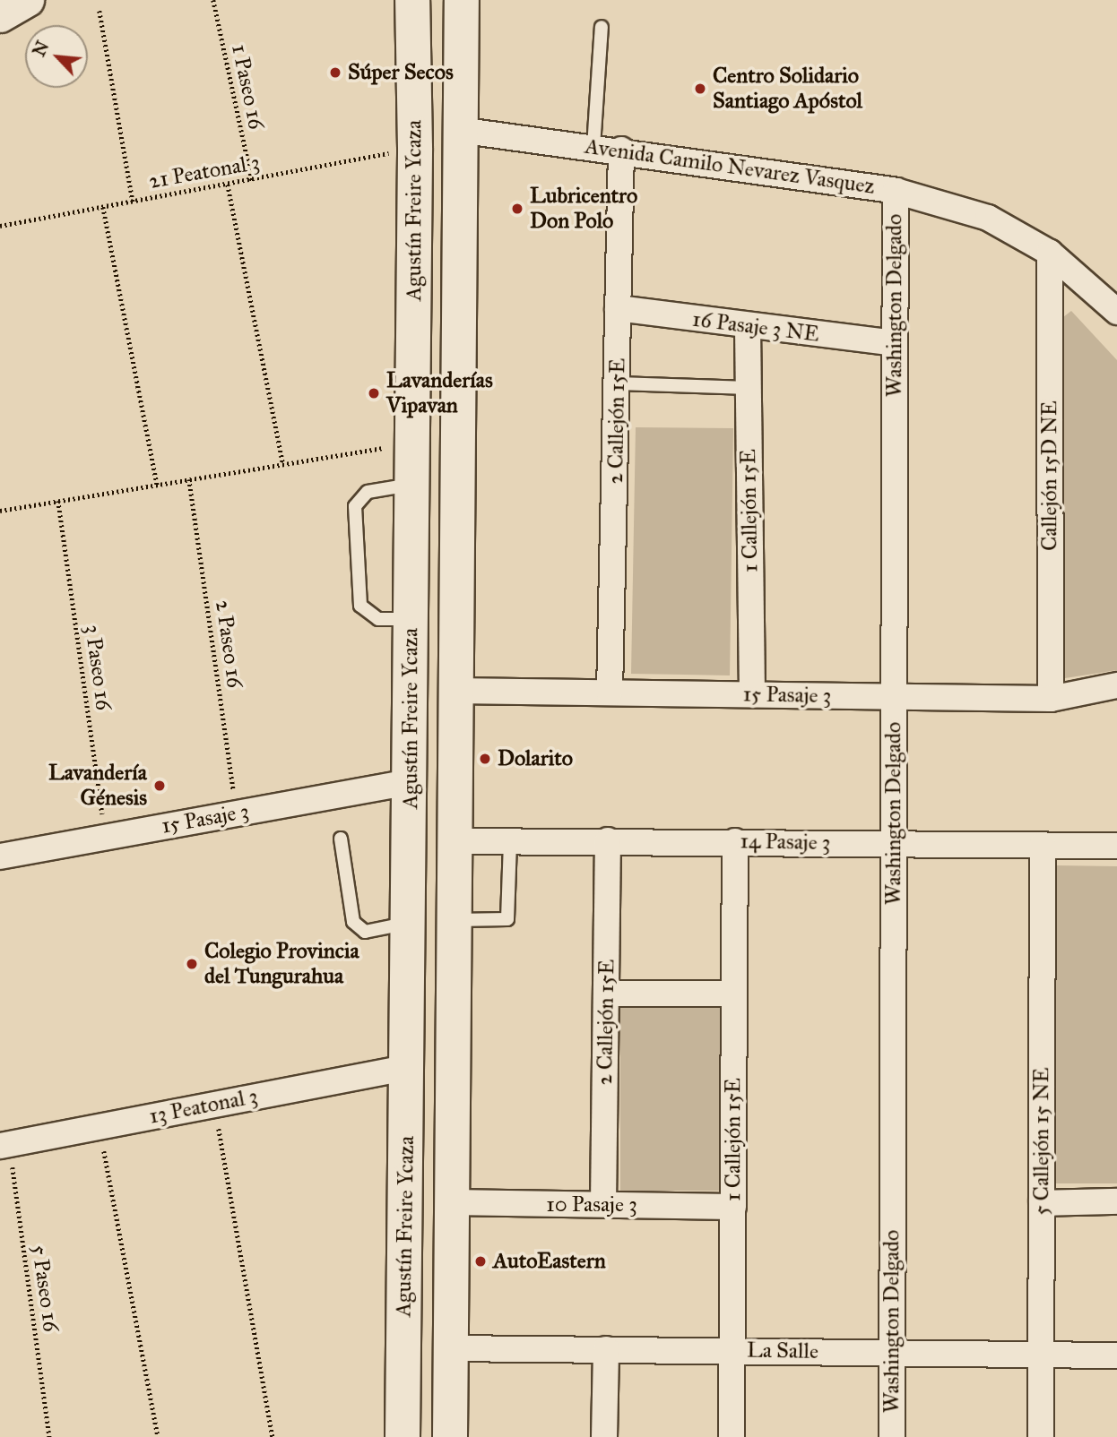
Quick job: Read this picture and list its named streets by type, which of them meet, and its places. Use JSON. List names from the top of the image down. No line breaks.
{"streets":{"main road":["Agustín Freire Ycaza"],"street":["Avenida Camilo Nevarez Vasquez","Washington Delgado","16 Pasaje 3 NE","2 Callejón 15E","Callejón 15D NE","1 Callejón 15E","15 Pasaje 3","14 Pasaje 3","13 Peatonal 3","5 Callejón 15 NE","10 Pasaje 3","La Salle"],"path":["1 Paseo 16","21 Peatonal 3","2 Paseo 16","3 Paseo 16","5 Paseo 16"]},"crossings":[["1 Paseo 16","21 Peatonal 3"],["Avenida Camilo Nevarez Vasquez","Agustín Freire Ycaza"],["Avenida Camilo Nevarez Vasquez","Washington Delgado"],["Avenida Camilo Nevarez Vasquez","2 Callejón 15E"],["Avenida Camilo Nevarez Vasquez","Callejón 15D NE"],["21 Peatonal 3","Agustín Freire Ycaza"],["Agustín Freire Ycaza","15 Pasaje 3"],["Agustín Freire Ycaza","14 Pasaje 3"],["Agustín Freire Ycaza","13 Peatonal 3"],["Agustín Freire Ycaza","10 Pasaje 3"],["Agustín Freire Ycaza","La Salle"],["Washington Delgado","16 Pasaje 3 NE"],["Washington Delgado","15 Pasaje 3"],["Washington Delgado","14 Pasaje 3"],["Washington Delgado","La Salle"],["16 Pasaje 3 NE","2 Callejón 15E"],["16 Pasaje 3 NE","1 Callejón 15E"],["2 Callejón 15E","15 Pasaje 3"],["2 Callejón 15E","14 Pasaje 3"],["2 Callejón 15E","10 Pasaje 3"],["Callejón 15D NE","15 Pasaje 3"],["1 Callejón 15E","15 Pasaje 3"],["1 Callejón 15E","14 Pasaje 3"],["1 Callejón 15E","10 Pasaje 3"],["1 Callejón 15E","La Salle"],["2 Paseo 16","15 Pasaje 3"],["3 Paseo 16","15 Pasaje 3"],["14 Pasaje 3","5 Callejón 15 NE"],["13 Peatonal 3","5 Paseo 16"],["5 Callejón 15 NE","La Salle"]],"places":["Súper Secos","Centro Solidario Santiago Apóstol","Lubricentro Don Polo","Lavanderías Vipavan","Dolarito","Lavandería Génesis","Colegio Provincia del Tungurahua","AutoEastern"],"north":"top left"}
